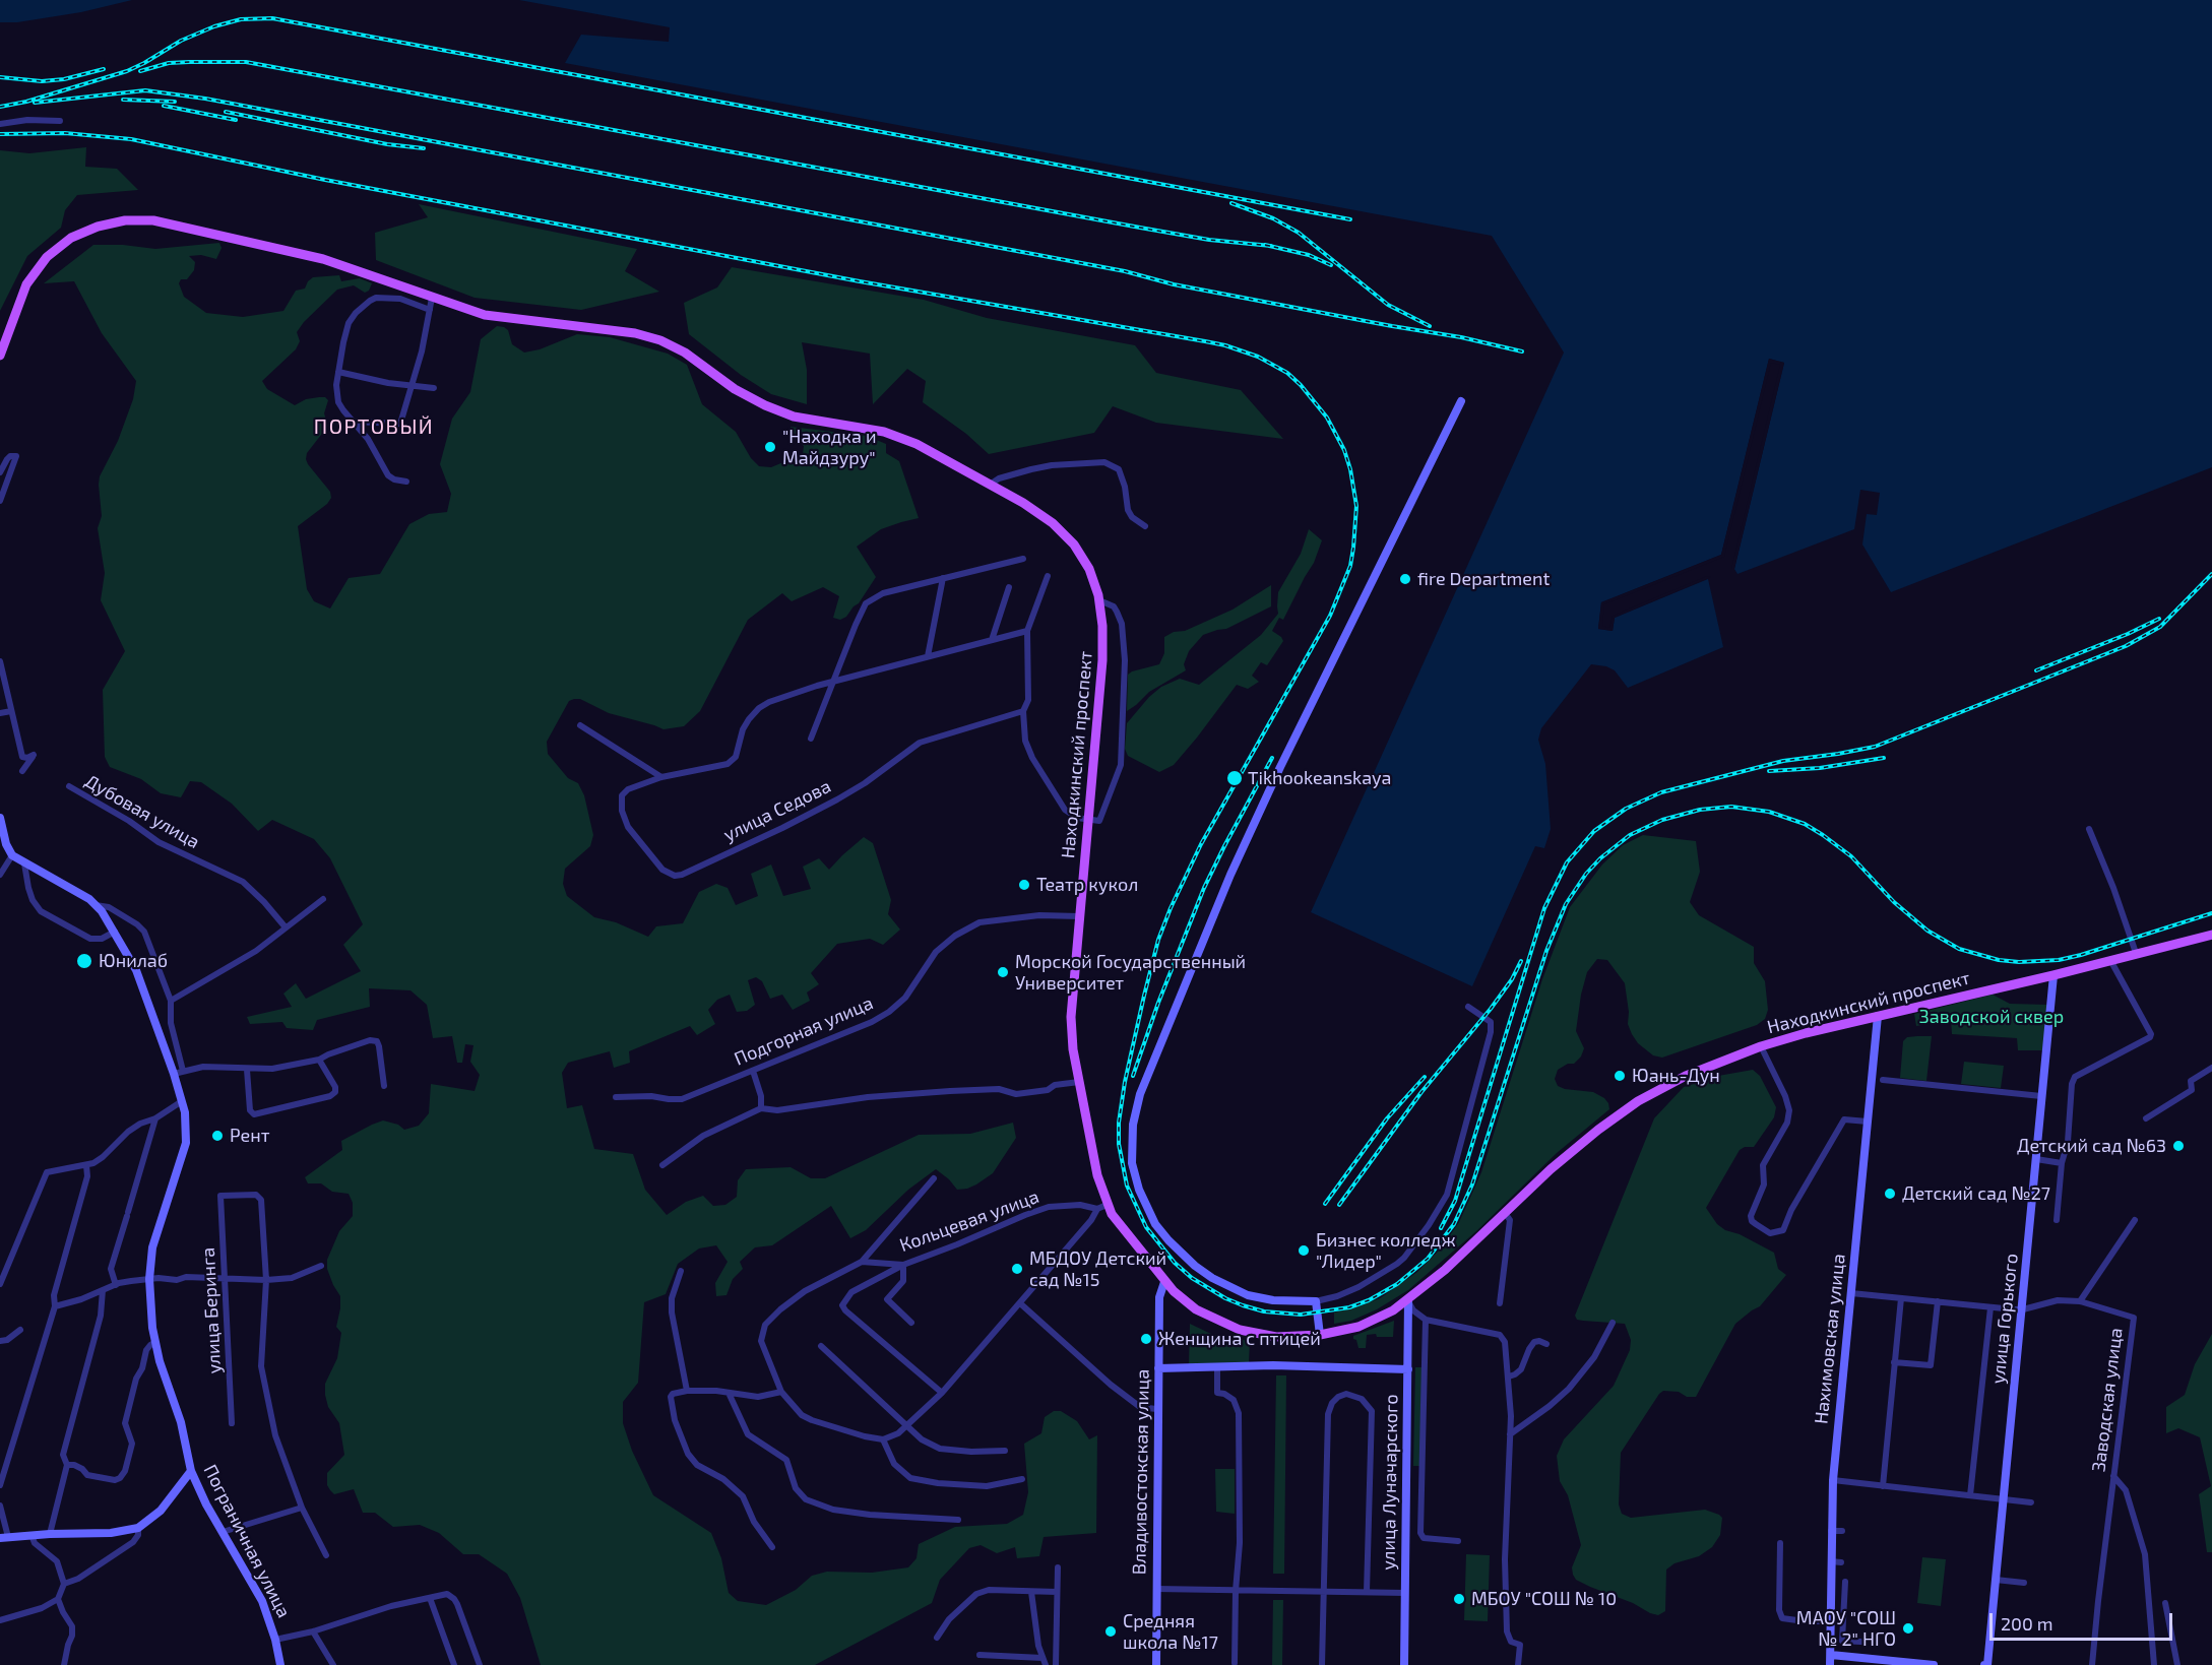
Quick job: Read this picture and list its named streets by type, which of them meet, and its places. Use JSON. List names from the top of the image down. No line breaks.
{"streets":{"main road":["Находкинский проспект","улица Горького","Нахимовская улица","Владивостокская улица","улица Луначарского","Пограничная улица"],"street":["улица Седова","Дубовая улица","Подгорная улица","Кольцевая улица","улица Беринга","Заводская улица"]},"crossings":[["Находкинский проспект","Подгорная улица"],["Находкинский проспект","Кольцевая улица"],["Находкинский проспект","улица Горького"],["Находкинский проспект","Нахимовская улица"],["Находкинский проспект","Владивостокская улица"],["Находкинский проспект","улица Луначарского"],["улица Горького","Заводская улица"],["Нахимовская улица","Заводская улица"]],"districts":["ПОРТОВЫЙ"],"parks":["Заводской сквер"],"places":["\"Находка и Майдзуру\"","fire Department","Tikhookeanskaya","Театр кукол","Юнилаб","Морской Государственный Университет","Юань-Дун","Рент","Детский сад №63","Детский сад №27","Бизнес колледж \"Лидер\"","МБДОУ Детский сад №15","Женщина с птицей","МБОУ \"СОШ № 10","МАОУ \"СОШ № 2\" НГО","Средняя школа №17"],"scale_bar":"200 m"}
